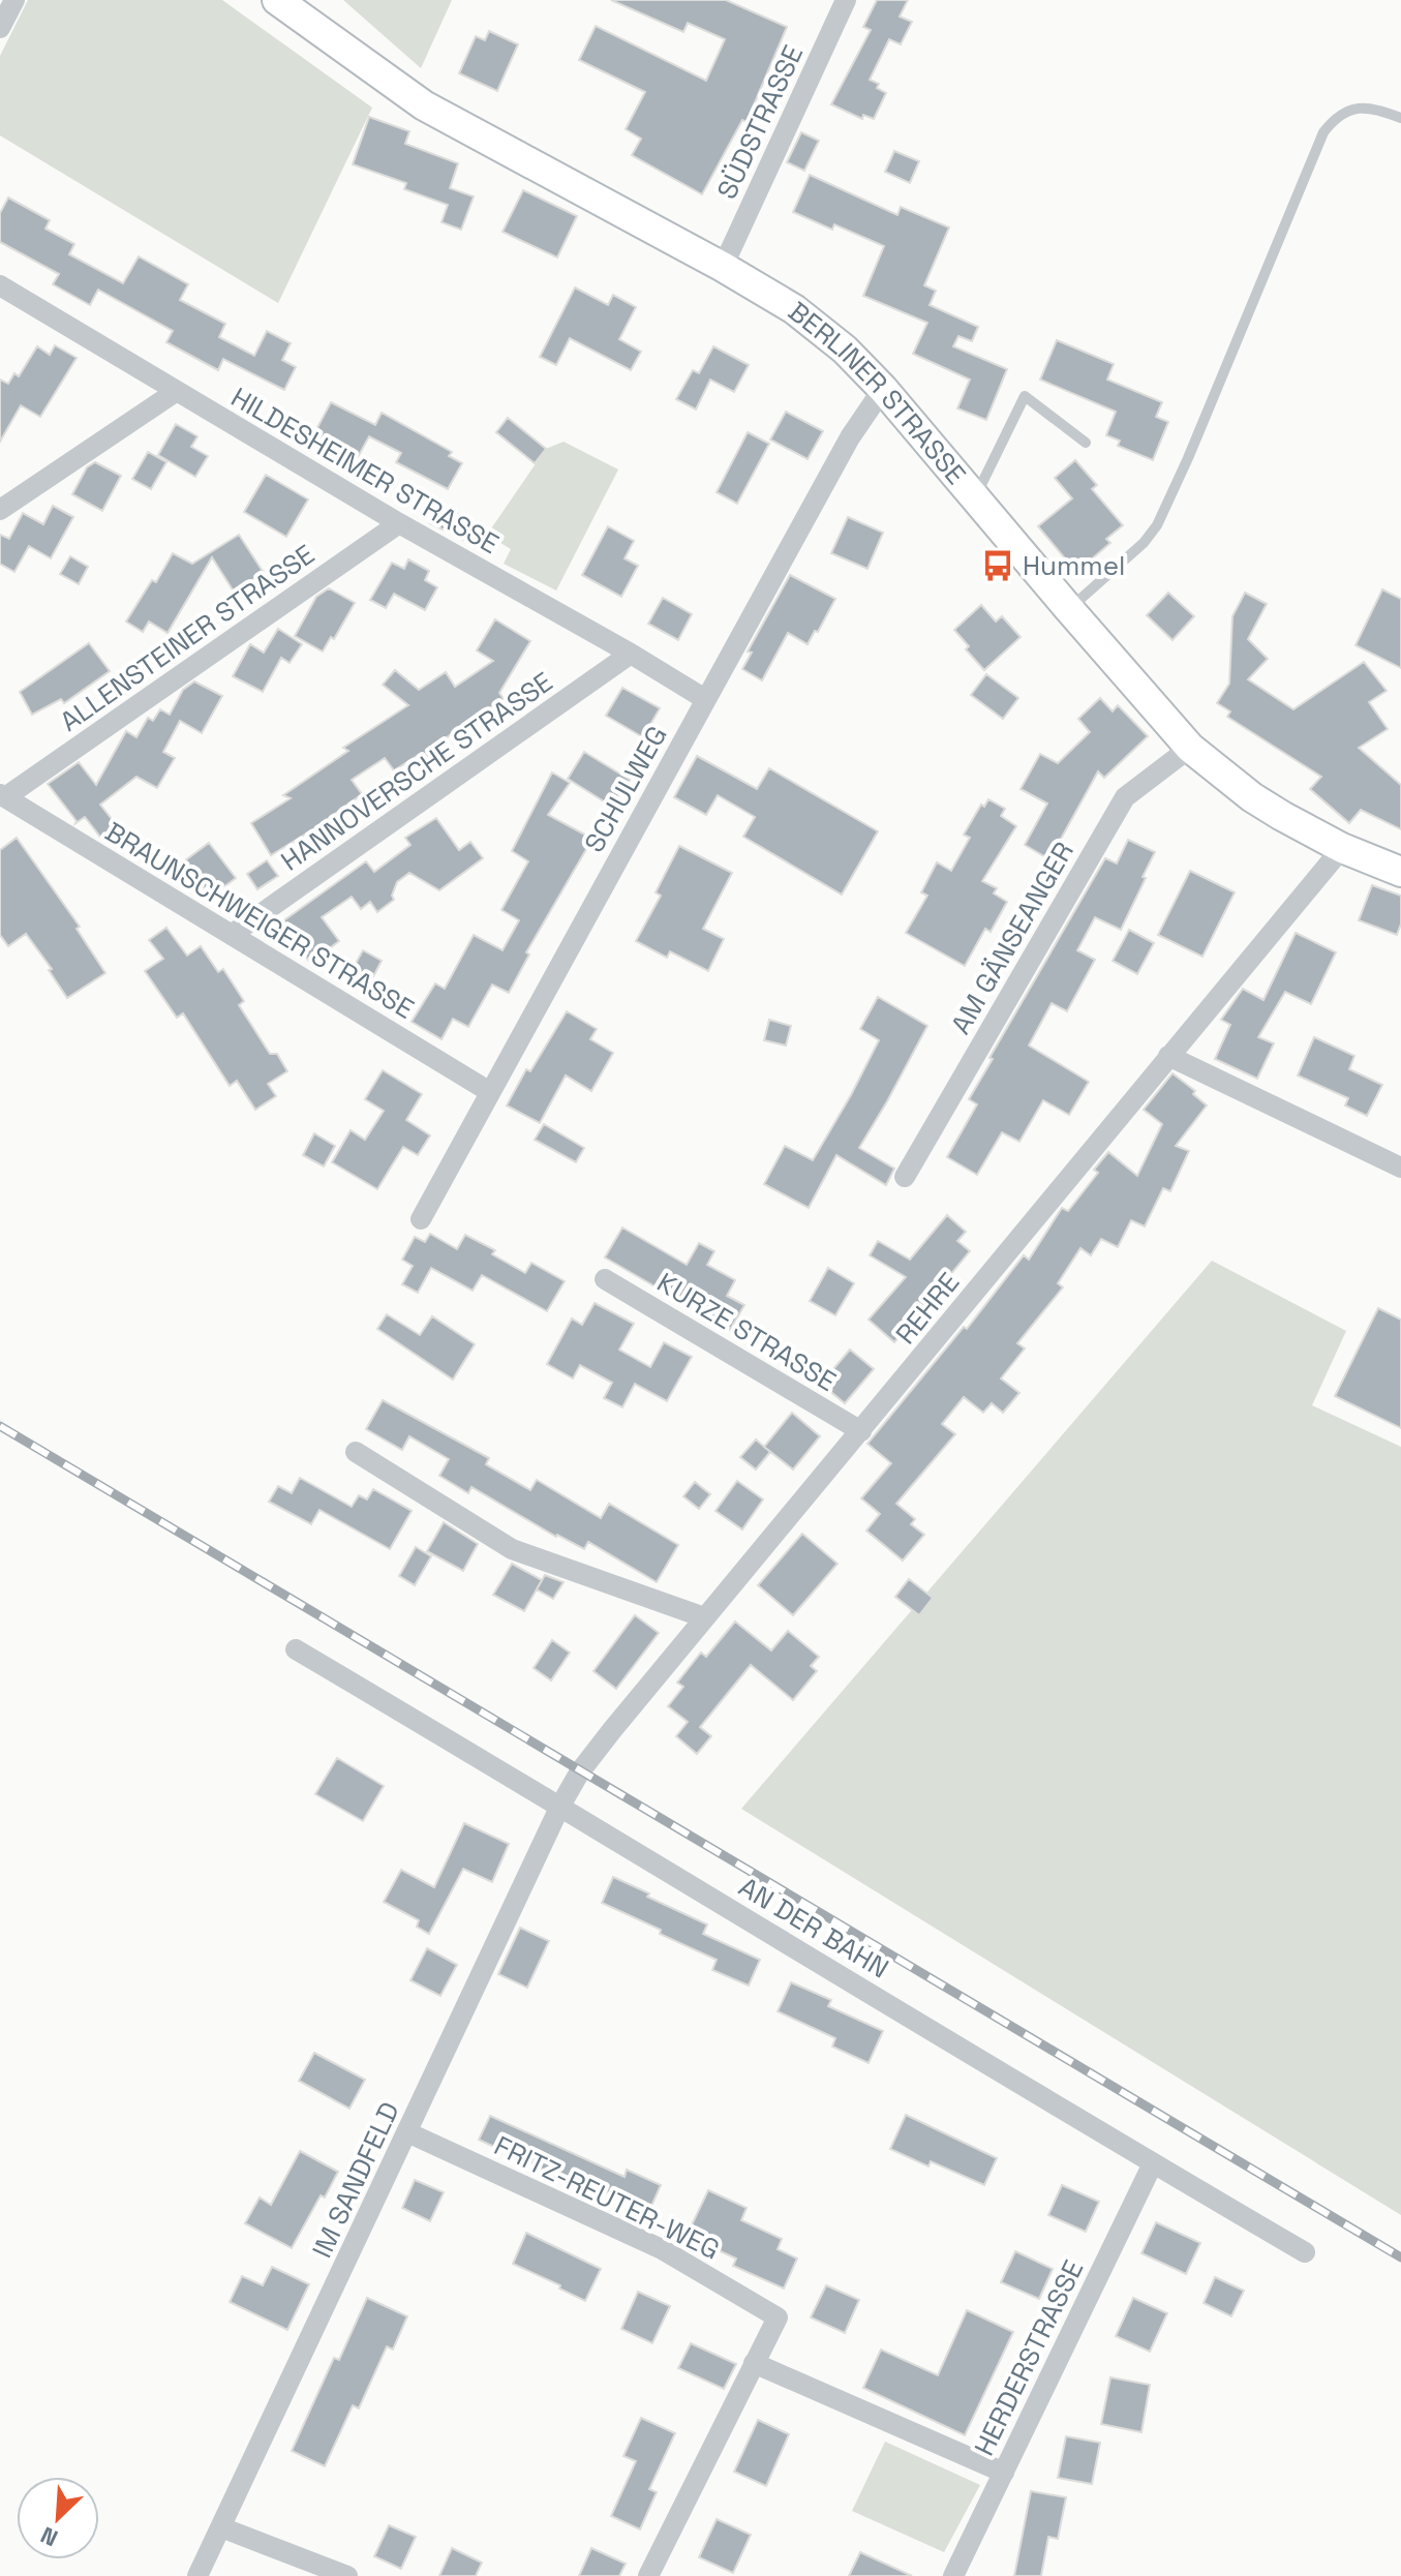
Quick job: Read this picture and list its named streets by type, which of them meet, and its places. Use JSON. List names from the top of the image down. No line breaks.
{"streets":{"main road":["BERLINER STRASSE"],"street":["SÜDSTRASSE","HILDESHEIMER STRASSE","ALLENSTEINER STRASSE","HANNOVERSCHE STRASSE","SCHULWEG","BRAUNSCHWEIGER STRASSE","AM GÄNSEANGER","REHRE","KURZE STRASSE","AN DER BAHN","IM SANDFELD","FRITZ-REUTER-WEG","HERDERSTRASSE"]},"crossings":[["SÜDSTRASSE","BERLINER STRASSE"],["BERLINER STRASSE","SCHULWEG"],["BERLINER STRASSE","AM GÄNSEANGER"],["BERLINER STRASSE","REHRE"],["HILDESHEIMER STRASSE","ALLENSTEINER STRASSE"],["HILDESHEIMER STRASSE","HANNOVERSCHE STRASSE"],["HILDESHEIMER STRASSE","SCHULWEG"],["ALLENSTEINER STRASSE","BRAUNSCHWEIGER STRASSE"],["HANNOVERSCHE STRASSE","BRAUNSCHWEIGER STRASSE"],["SCHULWEG","BRAUNSCHWEIGER STRASSE"],["REHRE","KURZE STRASSE"],["REHRE","AN DER BAHN"],["REHRE","IM SANDFELD"],["AN DER BAHN","IM SANDFELD"],["AN DER BAHN","HERDERSTRASSE"],["IM SANDFELD","FRITZ-REUTER-WEG"]],"places":{"bus stop":["Hummel"]},"north":"bottom left"}
